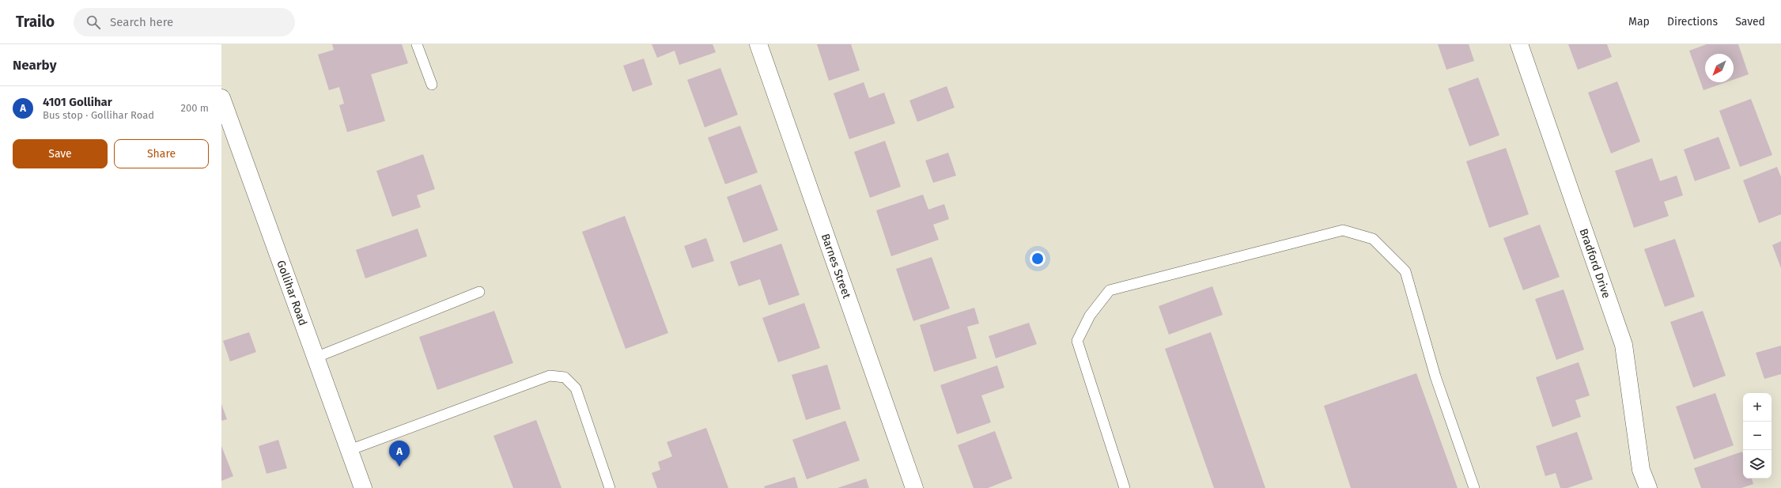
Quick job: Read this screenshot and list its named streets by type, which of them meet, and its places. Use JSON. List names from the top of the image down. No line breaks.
{"streets":{"street":["Bradford Drive","Barnes Street","Gollihar Road"]},"north":"bottom left","page":{"header":"Trailo","search":"Search here","nav":["Map","Directions","Saved"],"heading":"Nearby","list":[{"mark":"A","name":"4101 Gollihar","note":"Bus stop · Gollihar Road","value":"200 m"}],"buttons":["Save","Share"],"map_buttons":["+","−"],"pins":"A"}}
